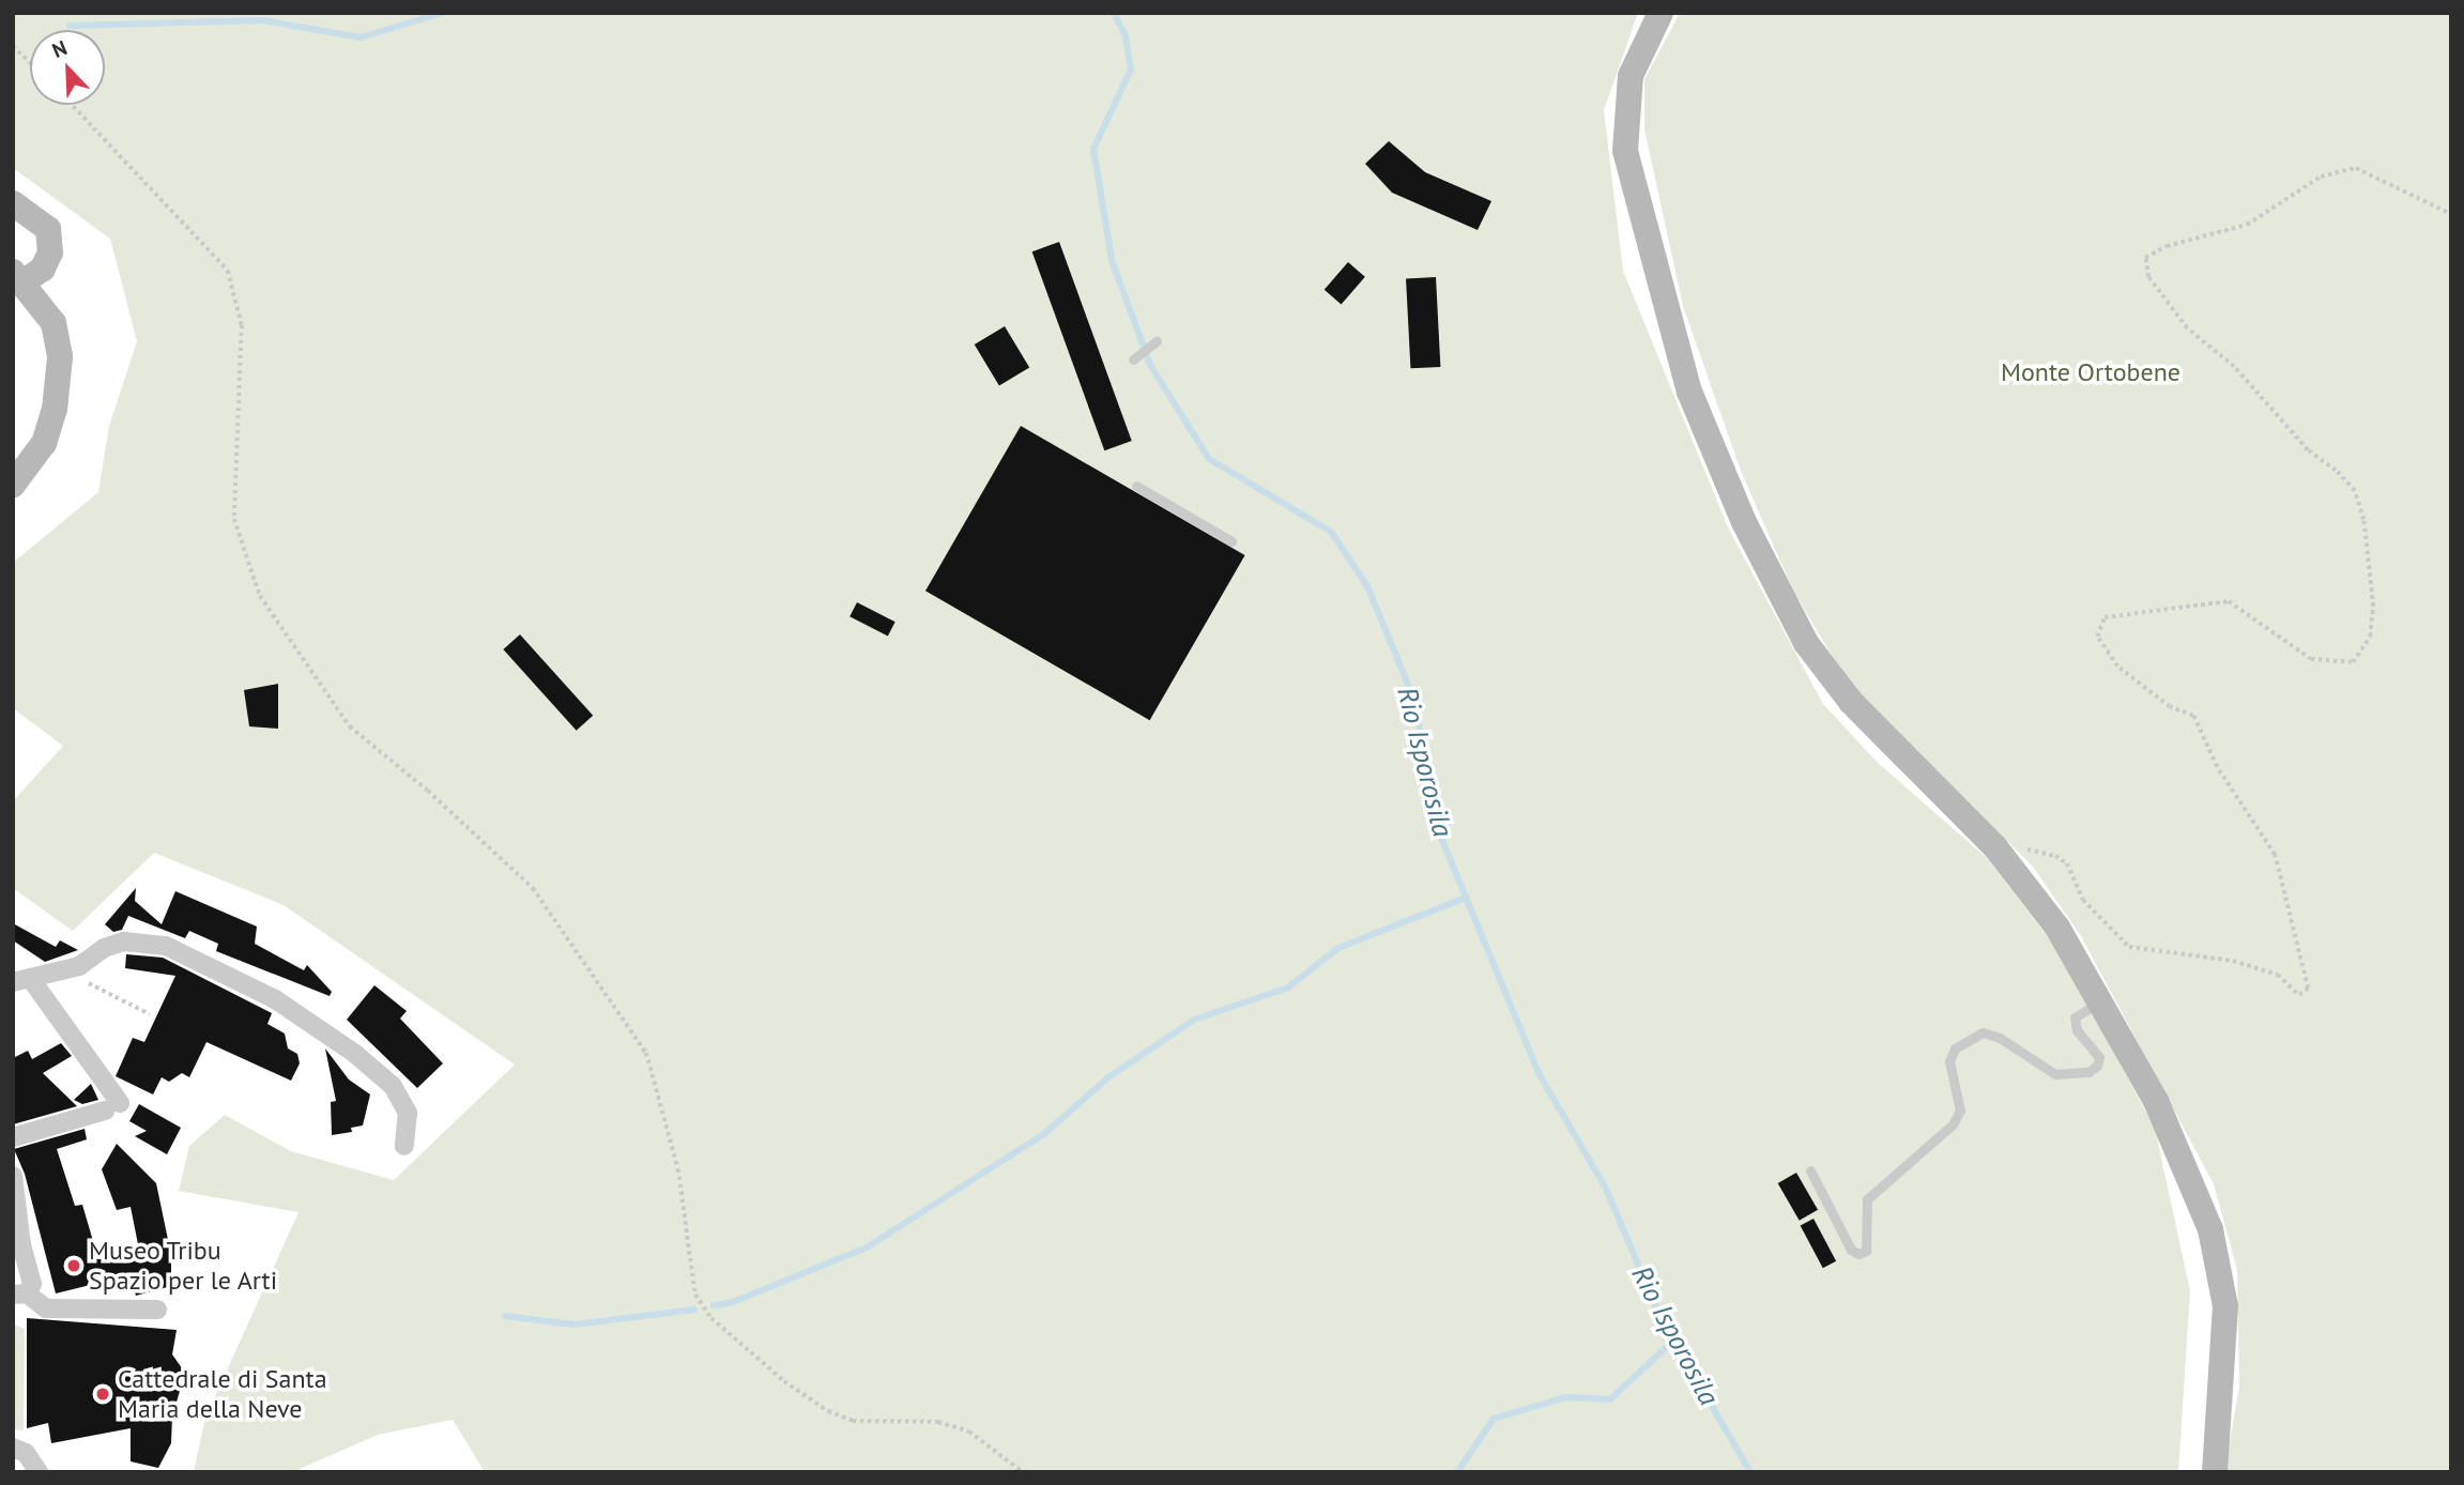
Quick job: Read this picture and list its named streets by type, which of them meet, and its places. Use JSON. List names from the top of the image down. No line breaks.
{"water":["Rio Isporosila"],"parks":["Monte Ortobene"],"places":["Museo Tribu Spazio per le Arti","Cattedrale di Santa Maria della Neve"],"north":"top left"}
